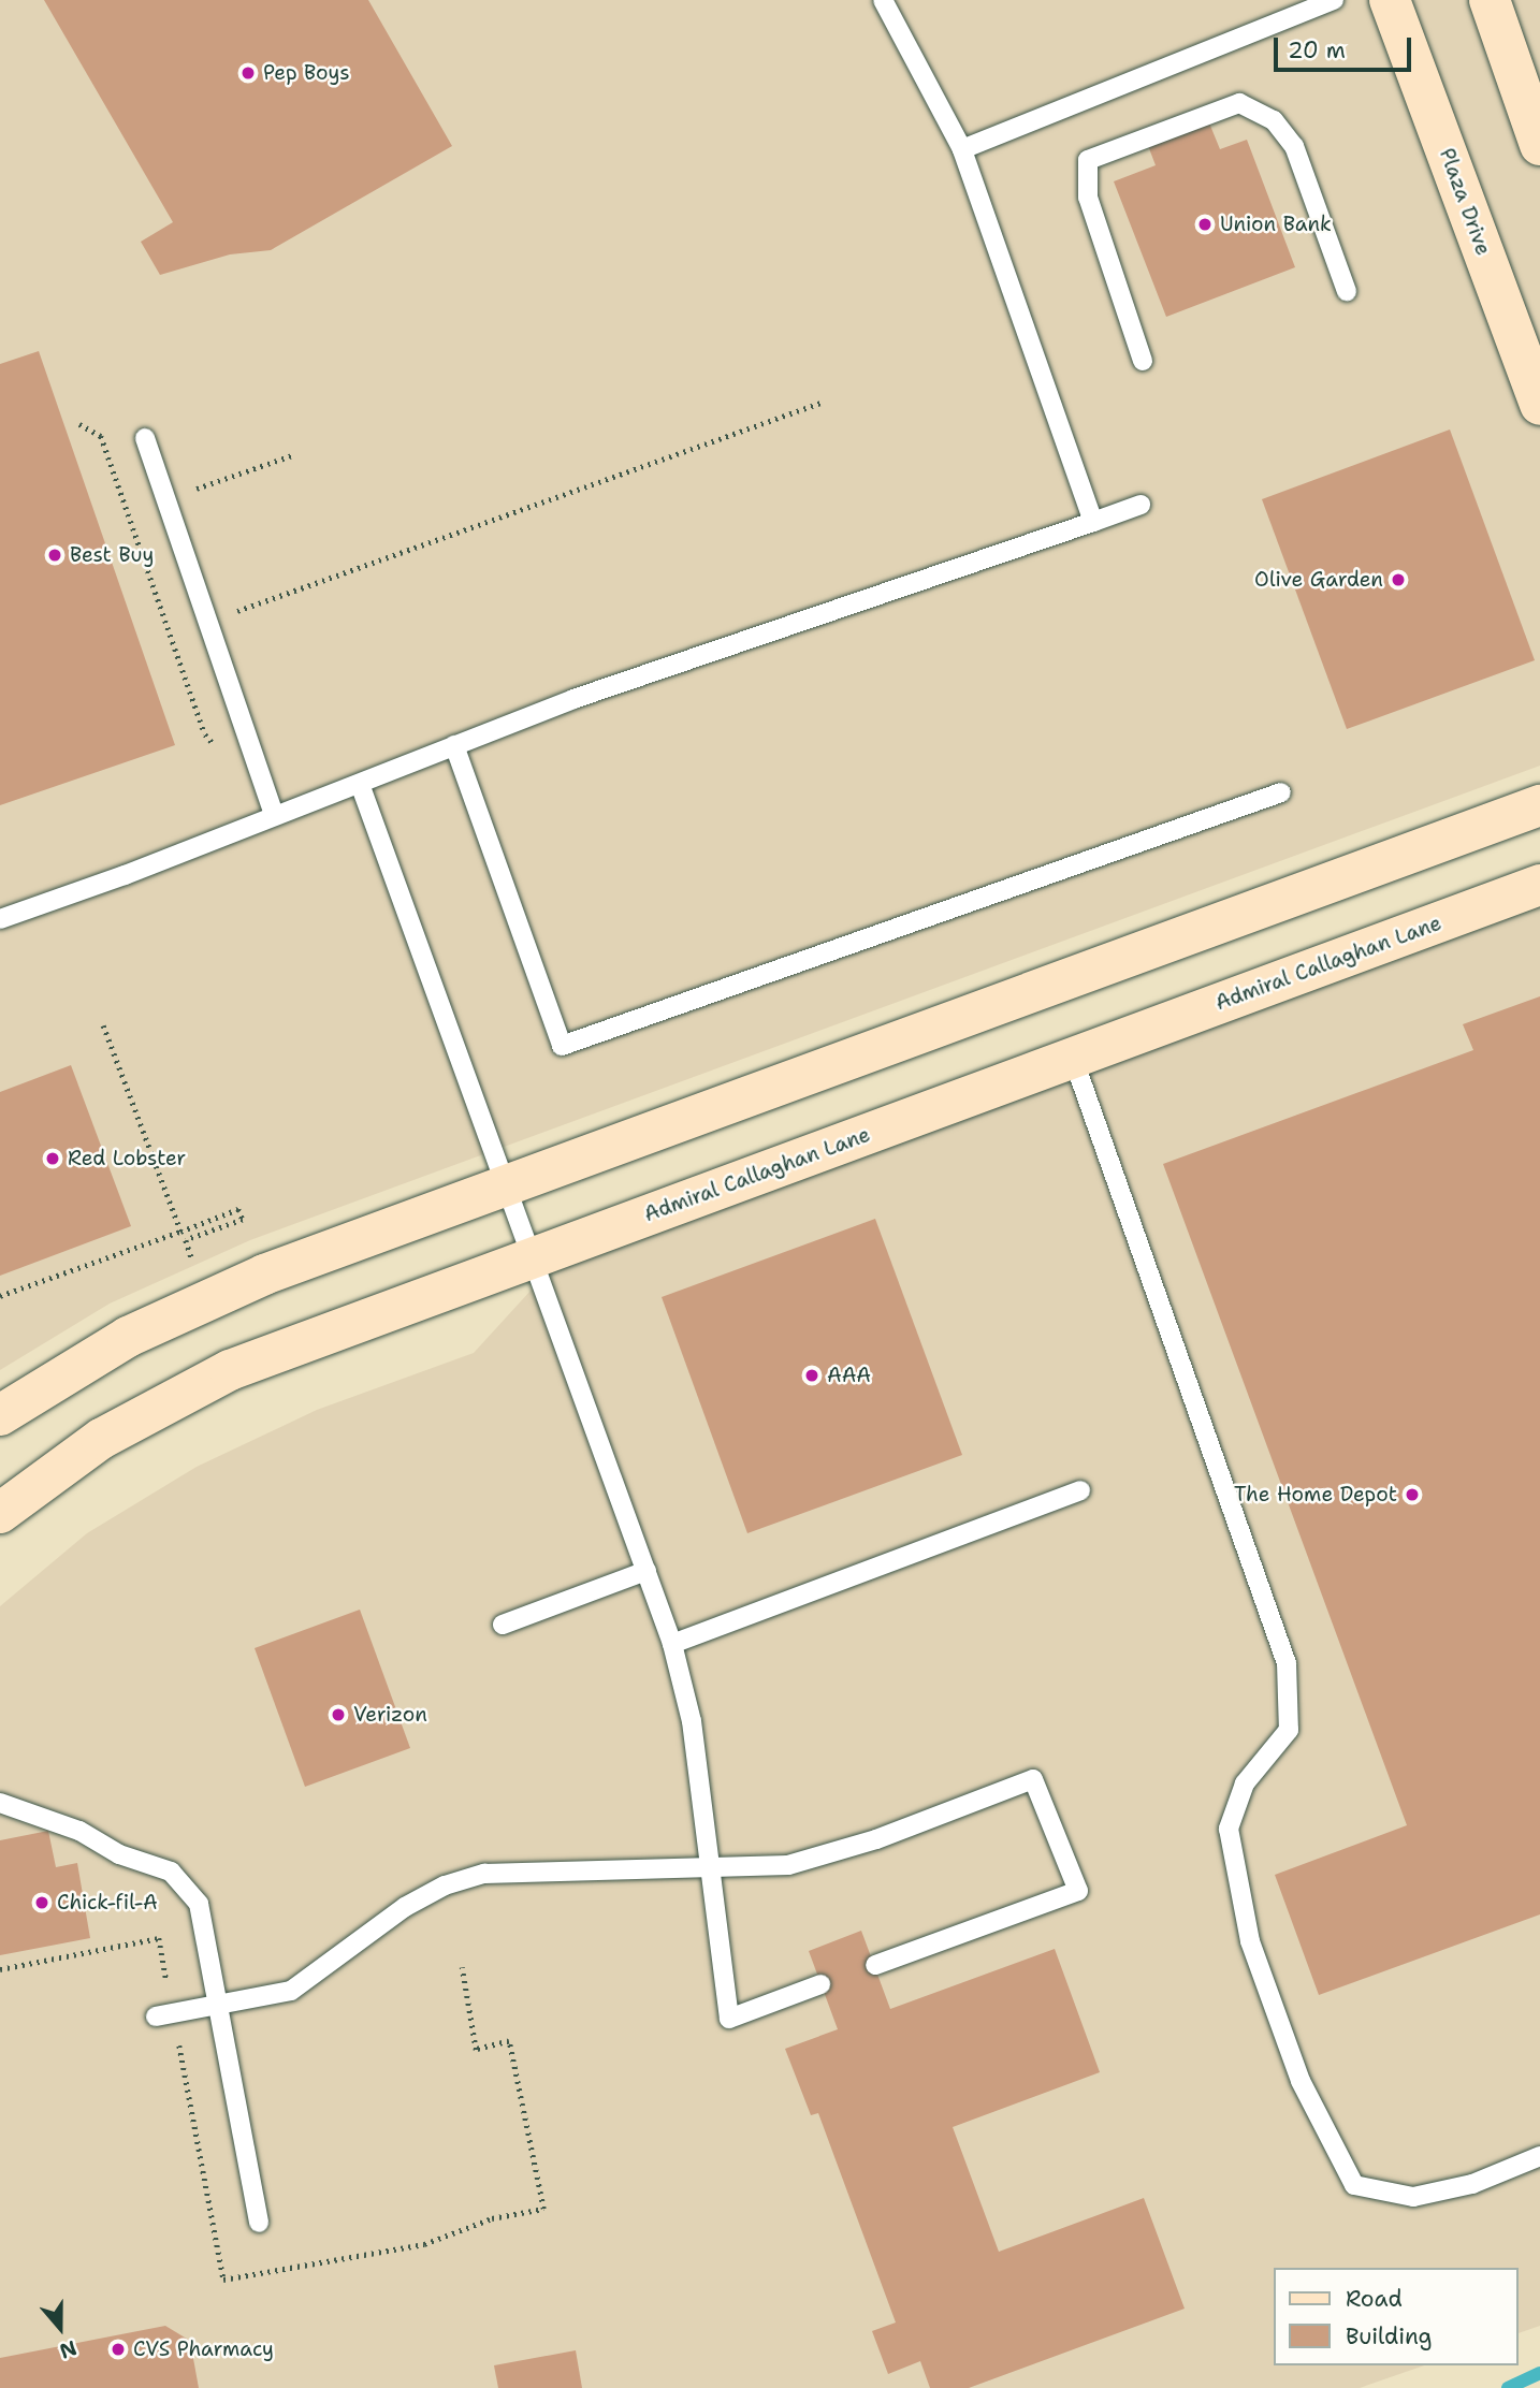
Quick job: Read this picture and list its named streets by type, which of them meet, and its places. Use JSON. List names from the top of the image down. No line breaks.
{"streets":{"main road":["Plaza Drive","Admiral Callaghan Lane"]},"places":["Pep Boys","Union Bank","Best Buy","Olive Garden","Red Lobster","AAA","The Home Depot","Verizon","Chick-fil-A","CVS Pharmacy"],"legend":["Road","Building"],"scale_bar":"20 m","north":"bottom"}
